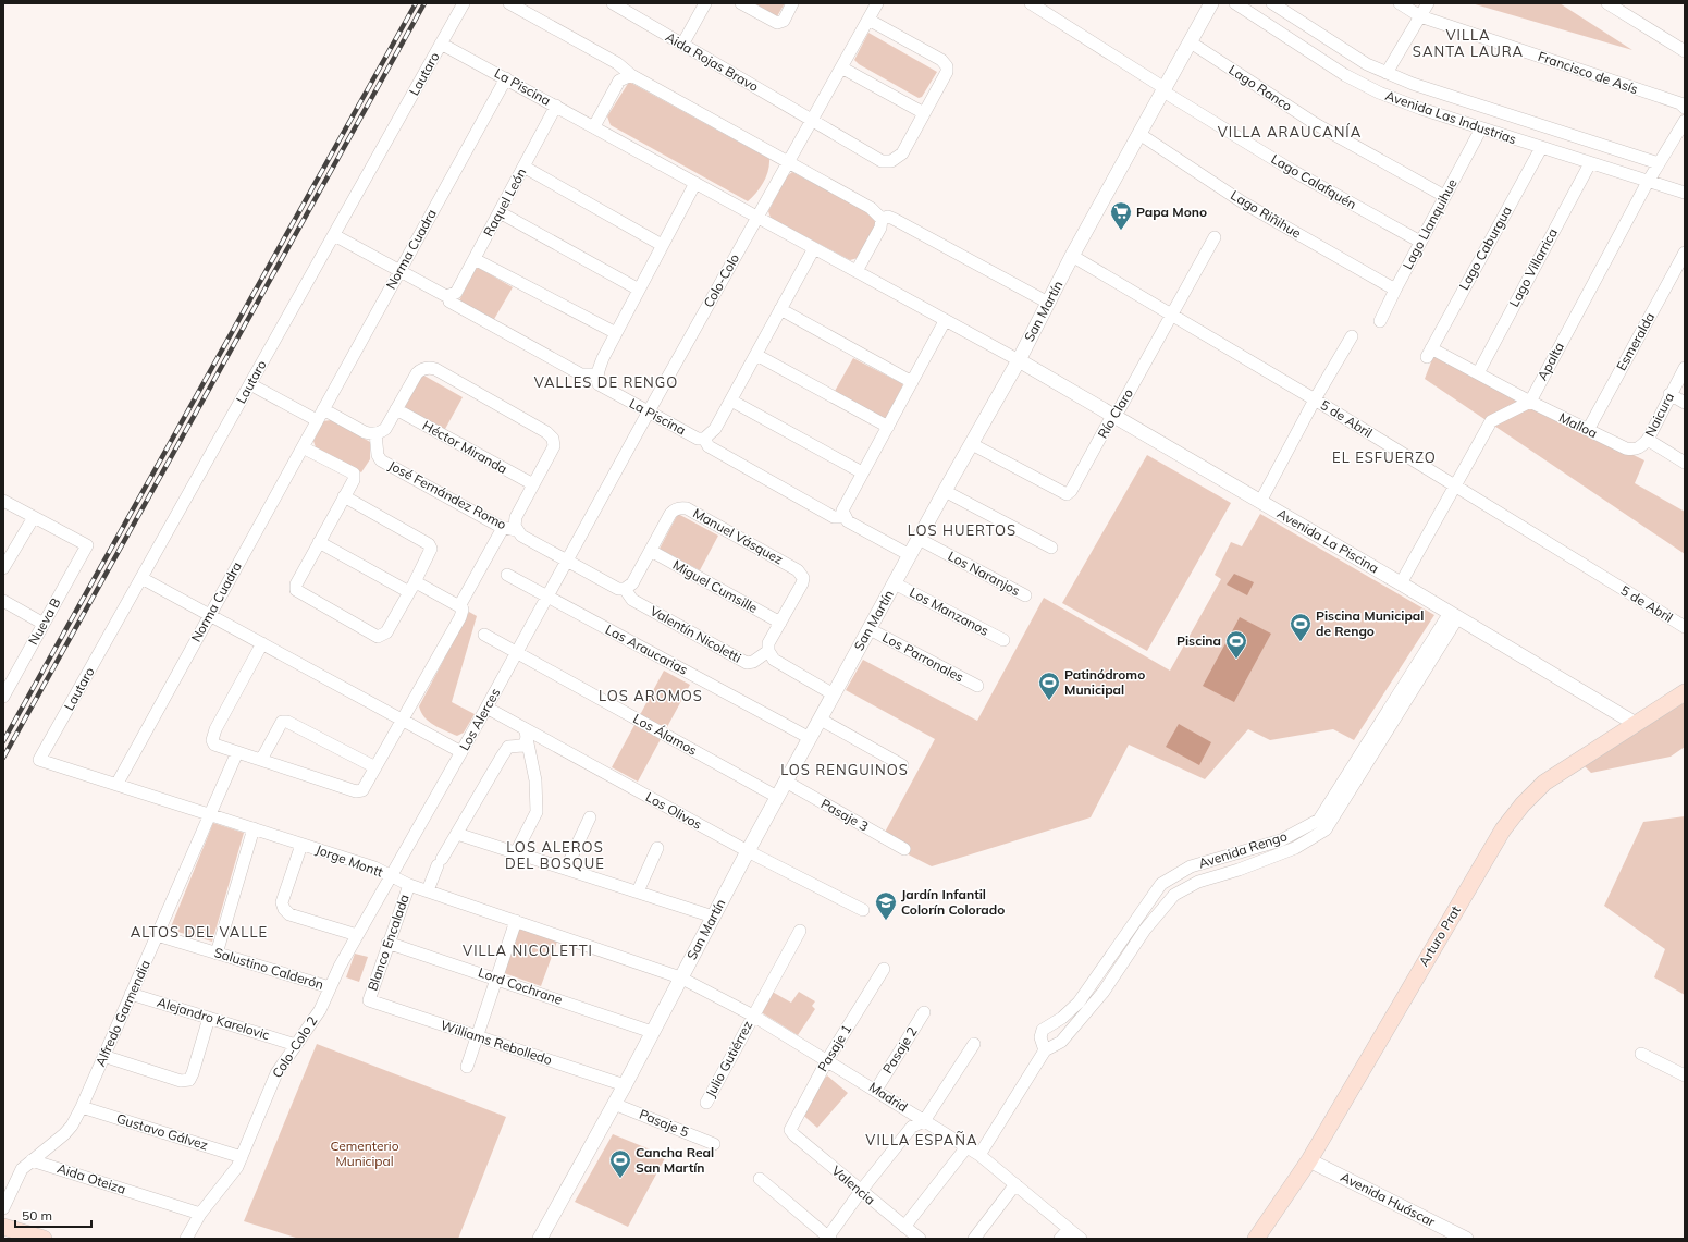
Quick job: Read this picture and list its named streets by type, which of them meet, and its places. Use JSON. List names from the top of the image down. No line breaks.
{"streets":{"main road":["Arturo Prat"],"street":["Aida Rojas Bravo","Francisco de Asís","Lautaro","La Piscina","Lago Ranco","Avenida Las Industrias","Lago Calafquén","Raquel León","Lago Riñihue","Lago Llanquihue","Lago Caburgua","Norma Cuadra","Lago Villarrica","Colo-Colo","San Martín","Esmeralda","Apalta","Río Claro","Naicura","5 de Abril","Malloa","Héctor Miranda","José Fernández Romo","Manuel Vásquez","Avenida La Piscina","Los Naranjos","Miguel Cumsille","Los Manzanos","Nueva B","Valentín Nicoletti","Las Araucarias","Los Parronales","Los Alerces","Los Álamos","Los Olivos","Pasaje 3","Avenida Rengo","Jorge Montt","Blanco Encalada","Salustino Calderón","Lord Cochrane","Alfredo Garmendia","Alejandro Karelovic","Williams Rebolledo","Colo-Colo 2","Pasaje 1","Pasaje 2","Julio Gutiérrez","Madrid","Pasaje 5","Gustavo Gálvez","Aida Oteiza","Valencia","Avenida Huáscar"]},"crossings":[["Aida Rojas Bravo","Colo-Colo"],["Lautaro","La Piscina"],["Lautaro","Jorge Montt"],["La Piscina","Raquel León"],["La Piscina","Norma Cuadra"],["La Piscina","Colo-Colo"],["La Piscina","San Martín"],["La Piscina","Avenida La Piscina"],["Lago Ranco","Lago Llanquihue"],["Lago Ranco","San Martín"],["Avenida Las Industrias","Lago Llanquihue"],["Avenida Las Industrias","Lago Caburgua"],["Avenida Las Industrias","Lago Villarrica"],["Avenida Las Industrias","Apalta"],["Lago Calafquén","Lago Llanquihue"],["Lago Calafquén","San Martín"],["Lago Riñihue","Lago Llanquihue"],["Lago Riñihue","San Martín"],["Lago Caburgua","Lago Villarrica"],["Lago Caburgua","Apalta"],["Lago Caburgua","Malloa"],["Norma Cuadra","Jorge Montt"],["Colo-Colo","Los Alerces"],["San Martín","Río Claro"],["San Martín","5 de Abril"],["San Martín","Avenida La Piscina"],["San Martín","Los Naranjos"],["San Martín","Los Manzanos"],["San Martín","Las Araucarias"],["San Martín","Los Parronales"],["San Martín","Los Álamos"],["San Martín","Los Olivos"],["San Martín","Pasaje 3"],["San Martín","Jorge Montt"],["San Martín","Lord Cochrane"],["San Martín","Williams Rebolledo"],["San Martín","Madrid"],["San Martín","Pasaje 5"],["Esmeralda","Malloa"],["Apalta","Malloa"],["Río Claro","5 de Abril"],["Río Claro","Avenida La Piscina"],["Naicura","Malloa"],["Manuel Vásquez","Miguel Cumsille"],["Manuel Vásquez","Valentín Nicoletti"],["Avenida La Piscina","Avenida Rengo"],["Avenida La Piscina","Arturo Prat"],["Las Araucarias","Los Alerces"],["Los Alerces","Los Álamos"],["Los Alerces","Los Olivos"],["Los Alerces","Jorge Montt"],["Los Alerces","Colo-Colo 2"],["Avenida Rengo","Madrid"],["Jorge Montt","Blanco Encalada"],["Jorge Montt","Alfredo Garmendia"],["Jorge Montt","Colo-Colo 2"],["Jorge Montt","Madrid"],["Arturo Prat","Avenida Huáscar"],["Blanco Encalada","Lord Cochrane"],["Blanco Encalada","Williams Rebolledo"],["Salustino Calderón","Alfredo Garmendia"],["Salustino Calderón","Colo-Colo 2"],["Alfredo Garmendia","Alejandro Karelovic"],["Alfredo Garmendia","Gustavo Gálvez"],["Alfredo Garmendia","Aida Oteiza"],["Alejandro Karelovic","Colo-Colo 2"],["Colo-Colo 2","Gustavo Gálvez"],["Colo-Colo 2","Aida Oteiza"],["Pasaje 1","Madrid"],["Pasaje 1","Valencia"],["Pasaje 2","Madrid"],["Julio Gutiérrez","Madrid"]],"districts":["VILLA SANTA LAURA","VILLA ARAUCANÍA","VALLES DE RENGO","EL ESFUERZO","LOS HUERTOS","LOS AROMOS","LOS RENGUINOS","LOS ALEROS DEL BOSQUE","ALTOS DEL VALLE","VILLA NICOLETTI","VILLA ESPAÑA"],"parks":["Cementerio Municipal"],"places":{"supermarket":["Papa Mono"],"sports":["Piscina Municipal de Rengo","Piscina","Patinódromo Municipal","Cancha Real San Martín"],"school or university":["Jardín Infantil Colorín Colorado"]},"scale_bar":"50 m"}
